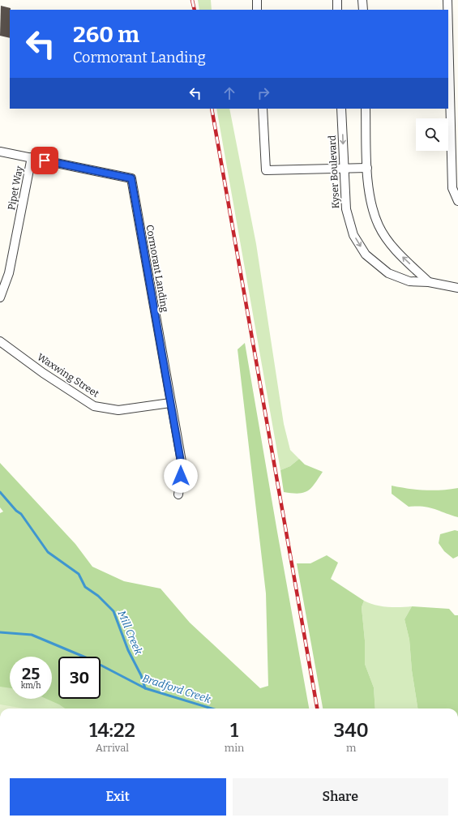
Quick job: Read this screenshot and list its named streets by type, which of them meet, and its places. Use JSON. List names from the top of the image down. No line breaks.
{"streets":{"street":["Kyser Boulevard","Pipet Way","Cormorant Landing","Waxwing Street"]},"crossings":[["Pipet Way","Cormorant Landing"],["Cormorant Landing","Waxwing Street"]],"water":["Mill Creek","Bradford Creek"],"page":{"turn":["260 m","Cormorant Landing"],"speed":"25 km/h","limit":"30","eta":["14:22","Arrival","1","min","340","m"],"buttons":["Exit","Share"]}}
